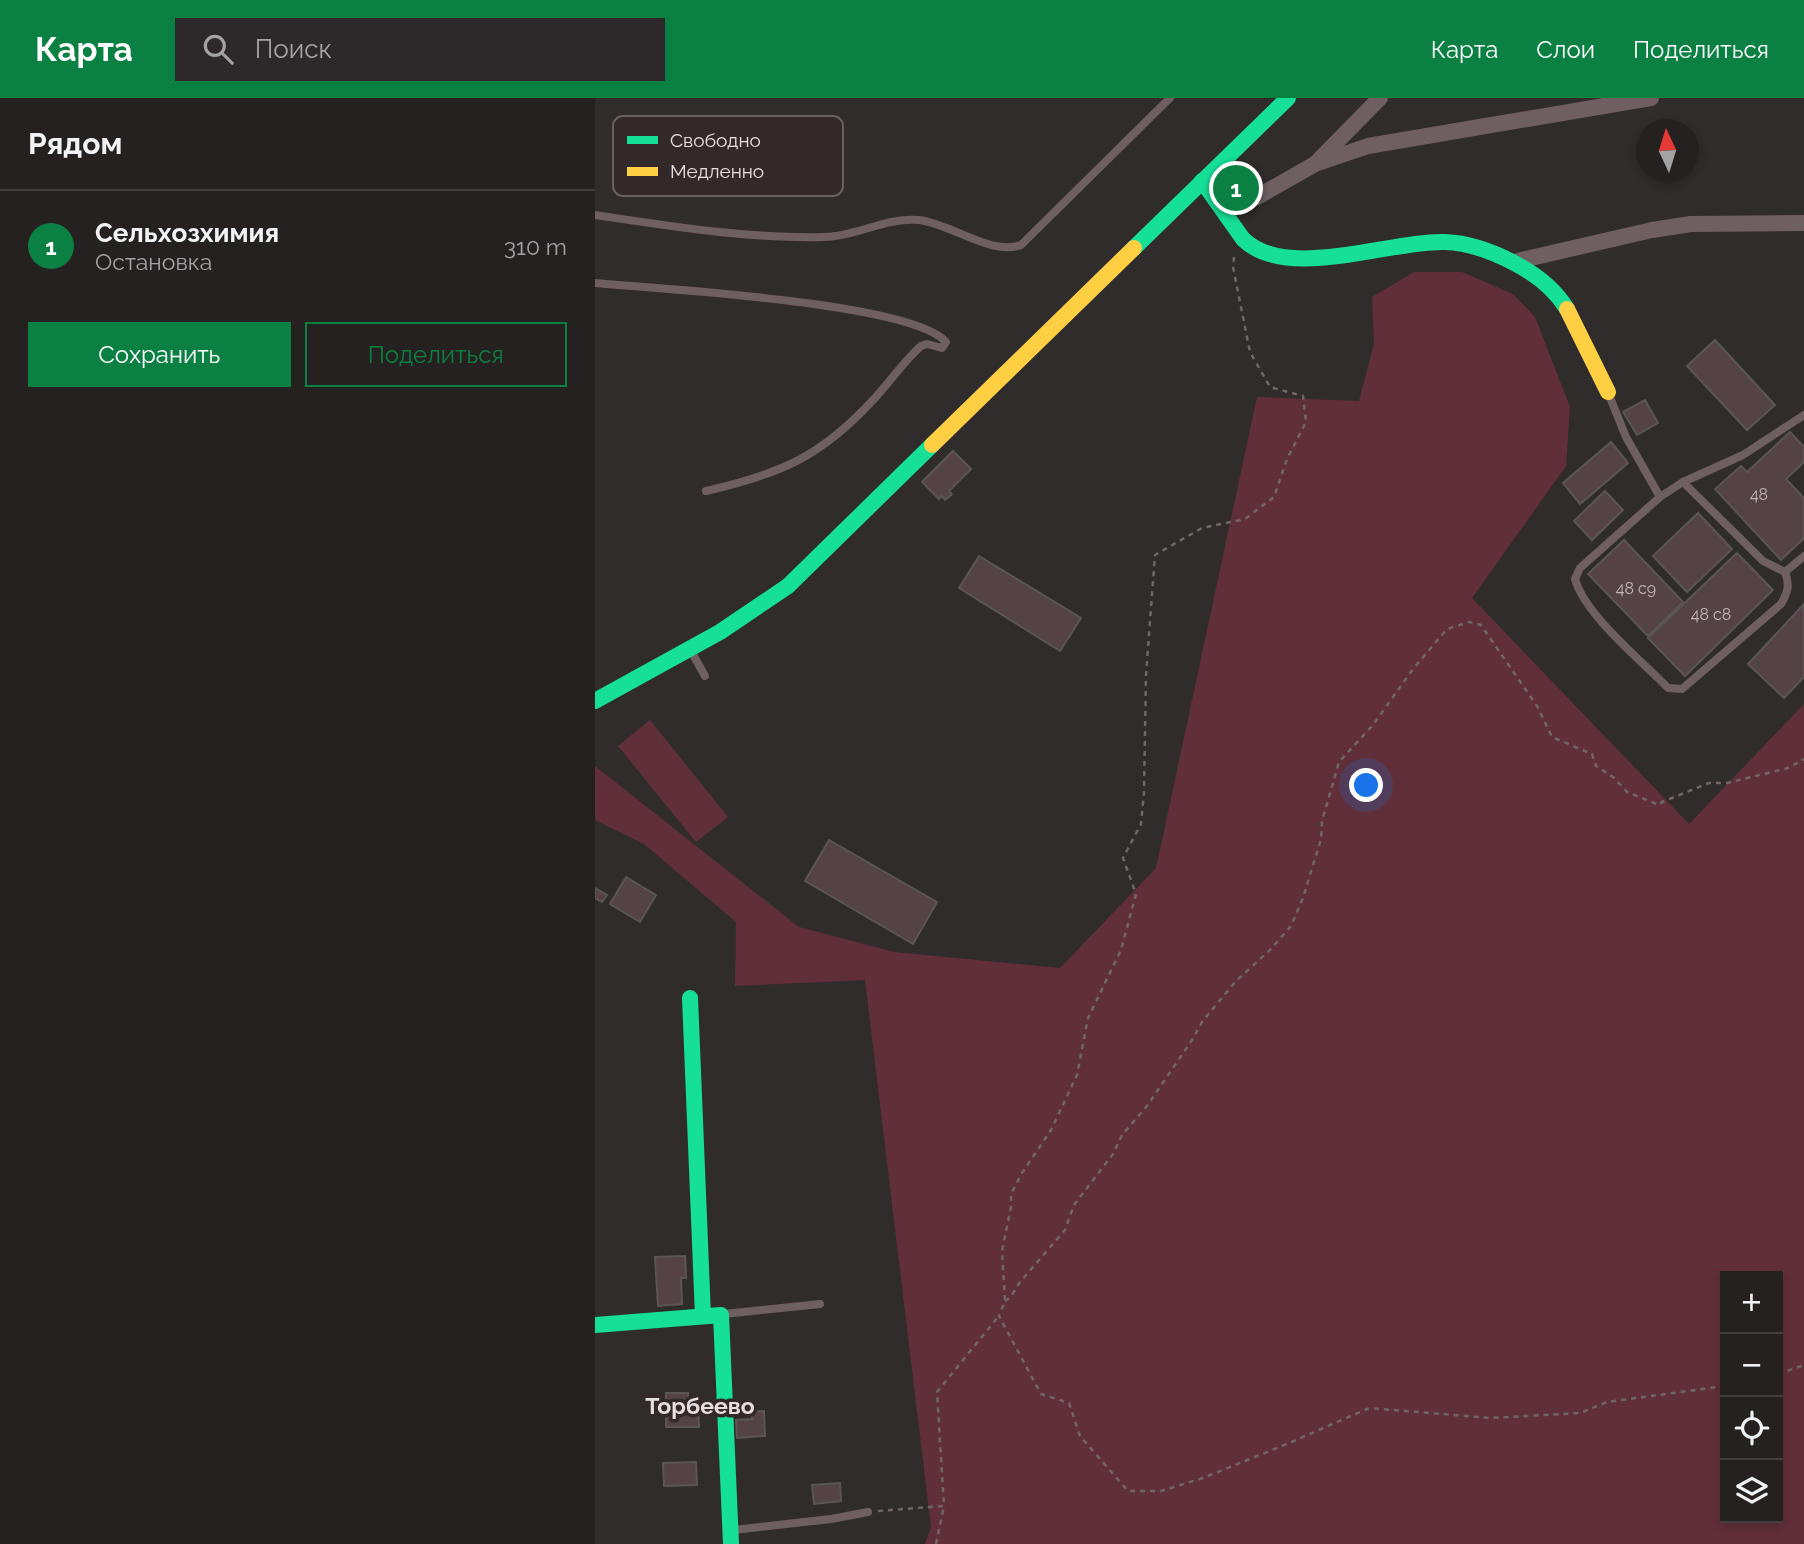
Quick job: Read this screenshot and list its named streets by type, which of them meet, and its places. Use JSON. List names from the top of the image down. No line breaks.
{"districts":["Торбеево"],"house_numbers":["48","48 с9","48 с8"],"legend":["Свободно","Медленно"],"north":"top","page":{"header":"Карта","search":"Поиск","nav":["Карта","Слои","Поделиться"],"heading":"Рядом","pins":"1","list":[{"mark":"1","name":"Сельхозхимия","note":"Остановка","value":"310 m"}],"buttons":["Сохранить","Поделиться"],"map_buttons":["+","−"]}}
